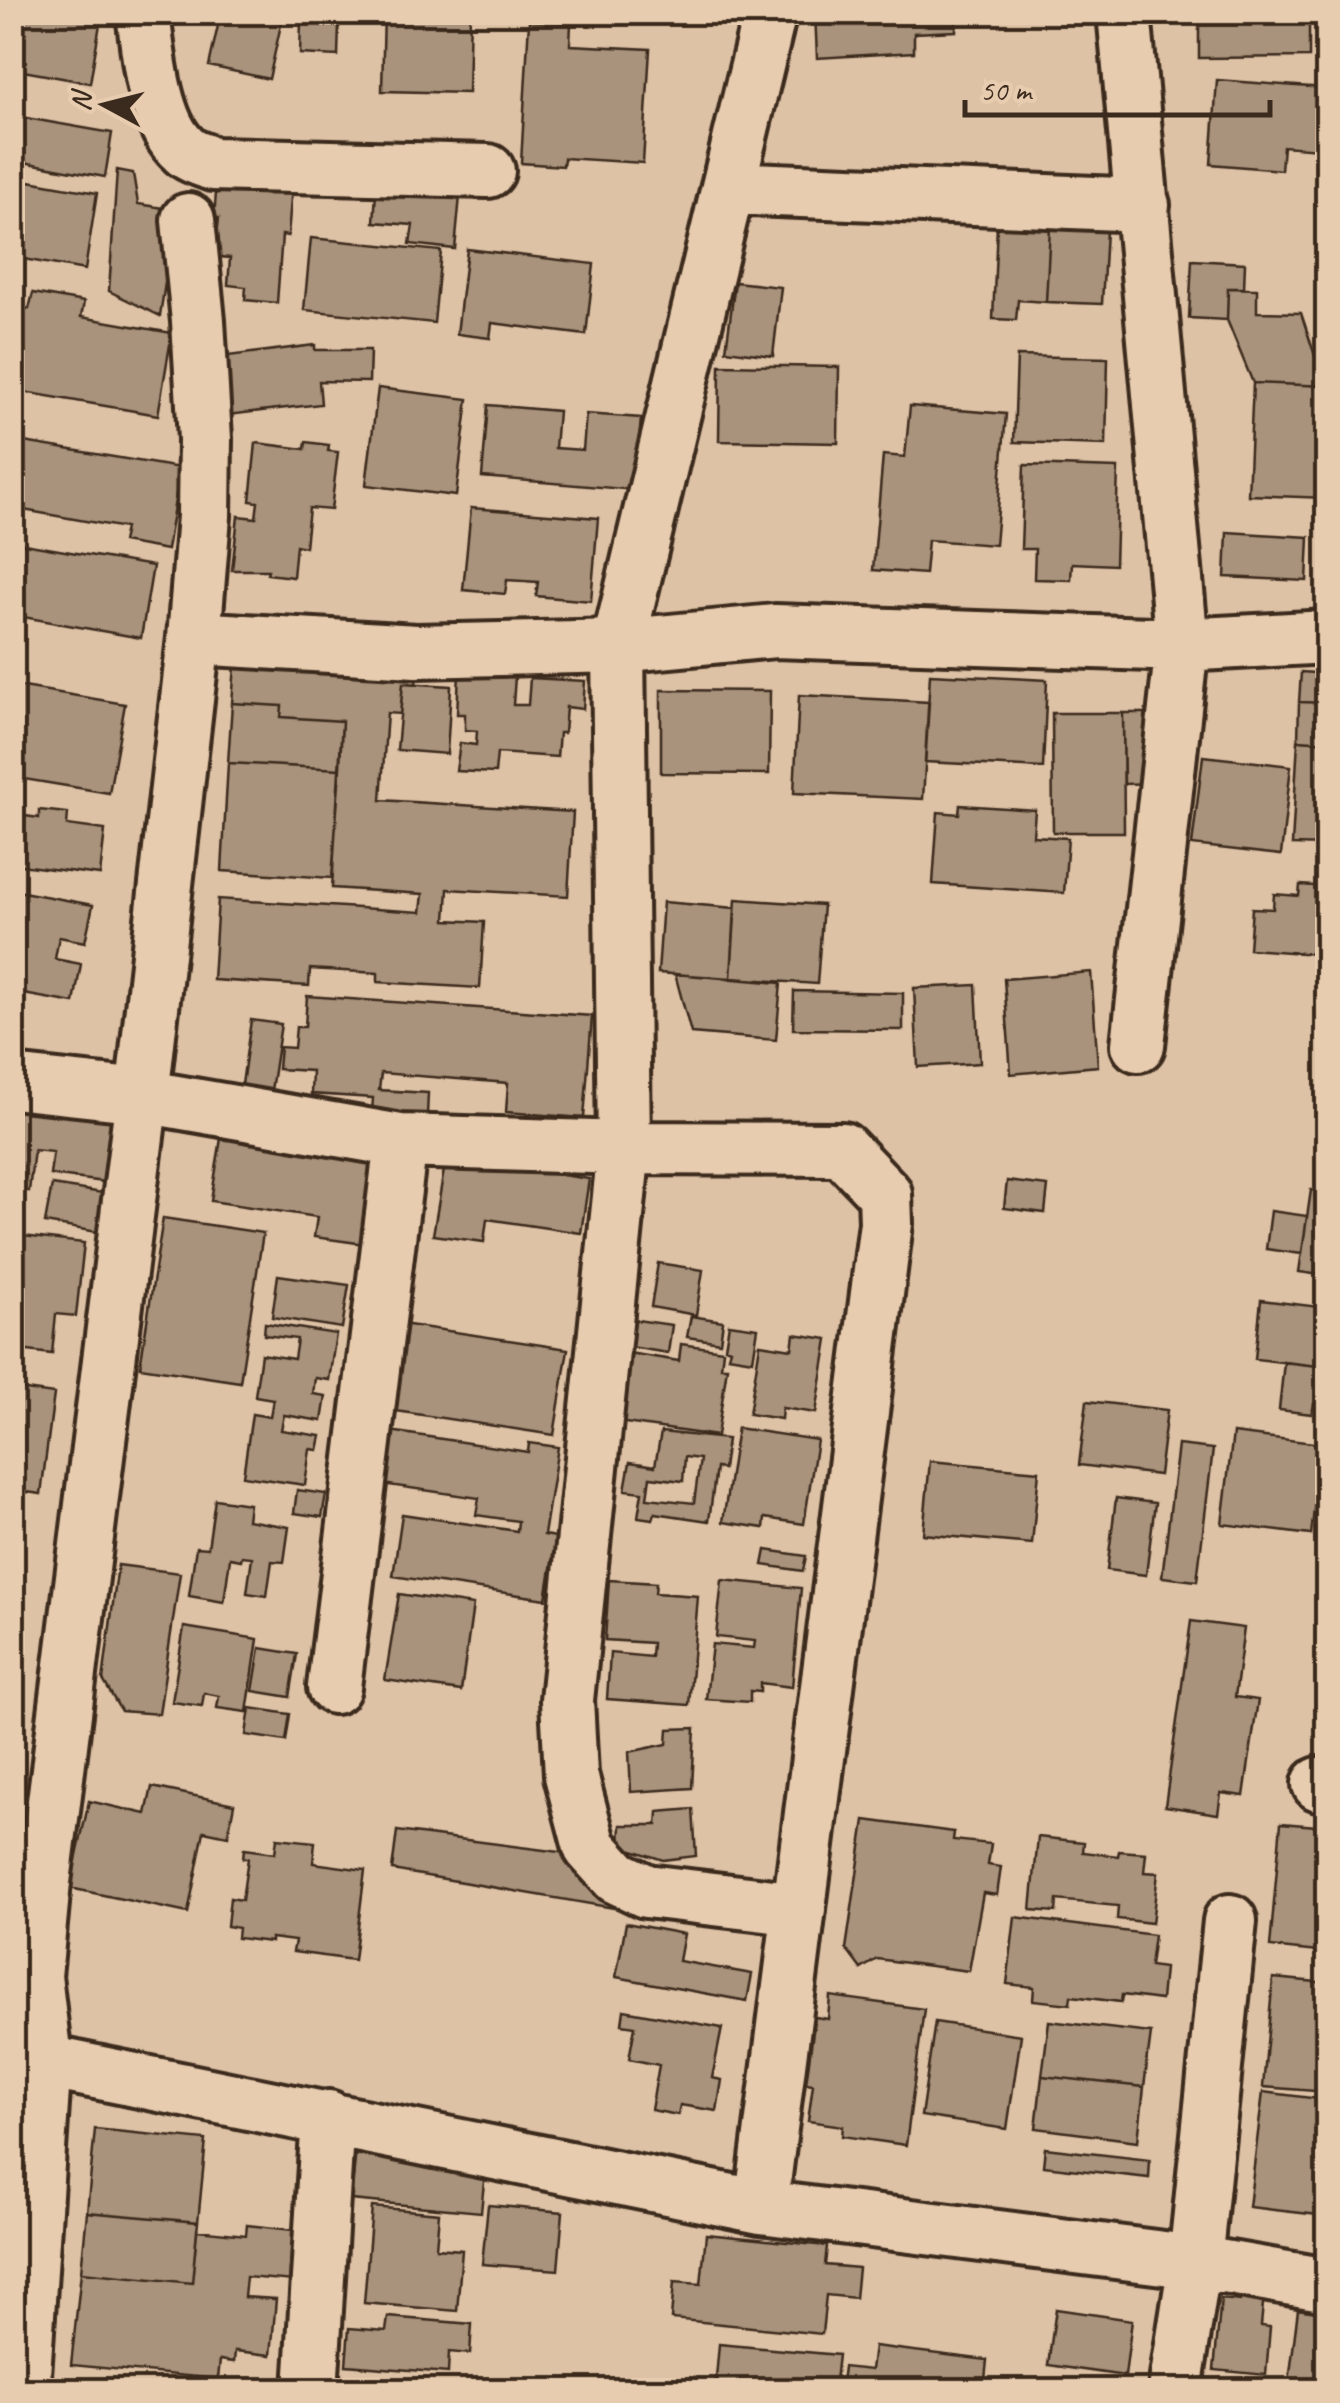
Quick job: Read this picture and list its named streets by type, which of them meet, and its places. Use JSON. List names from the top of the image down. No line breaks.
{"scale_bar":"50 m","north":"left"}
